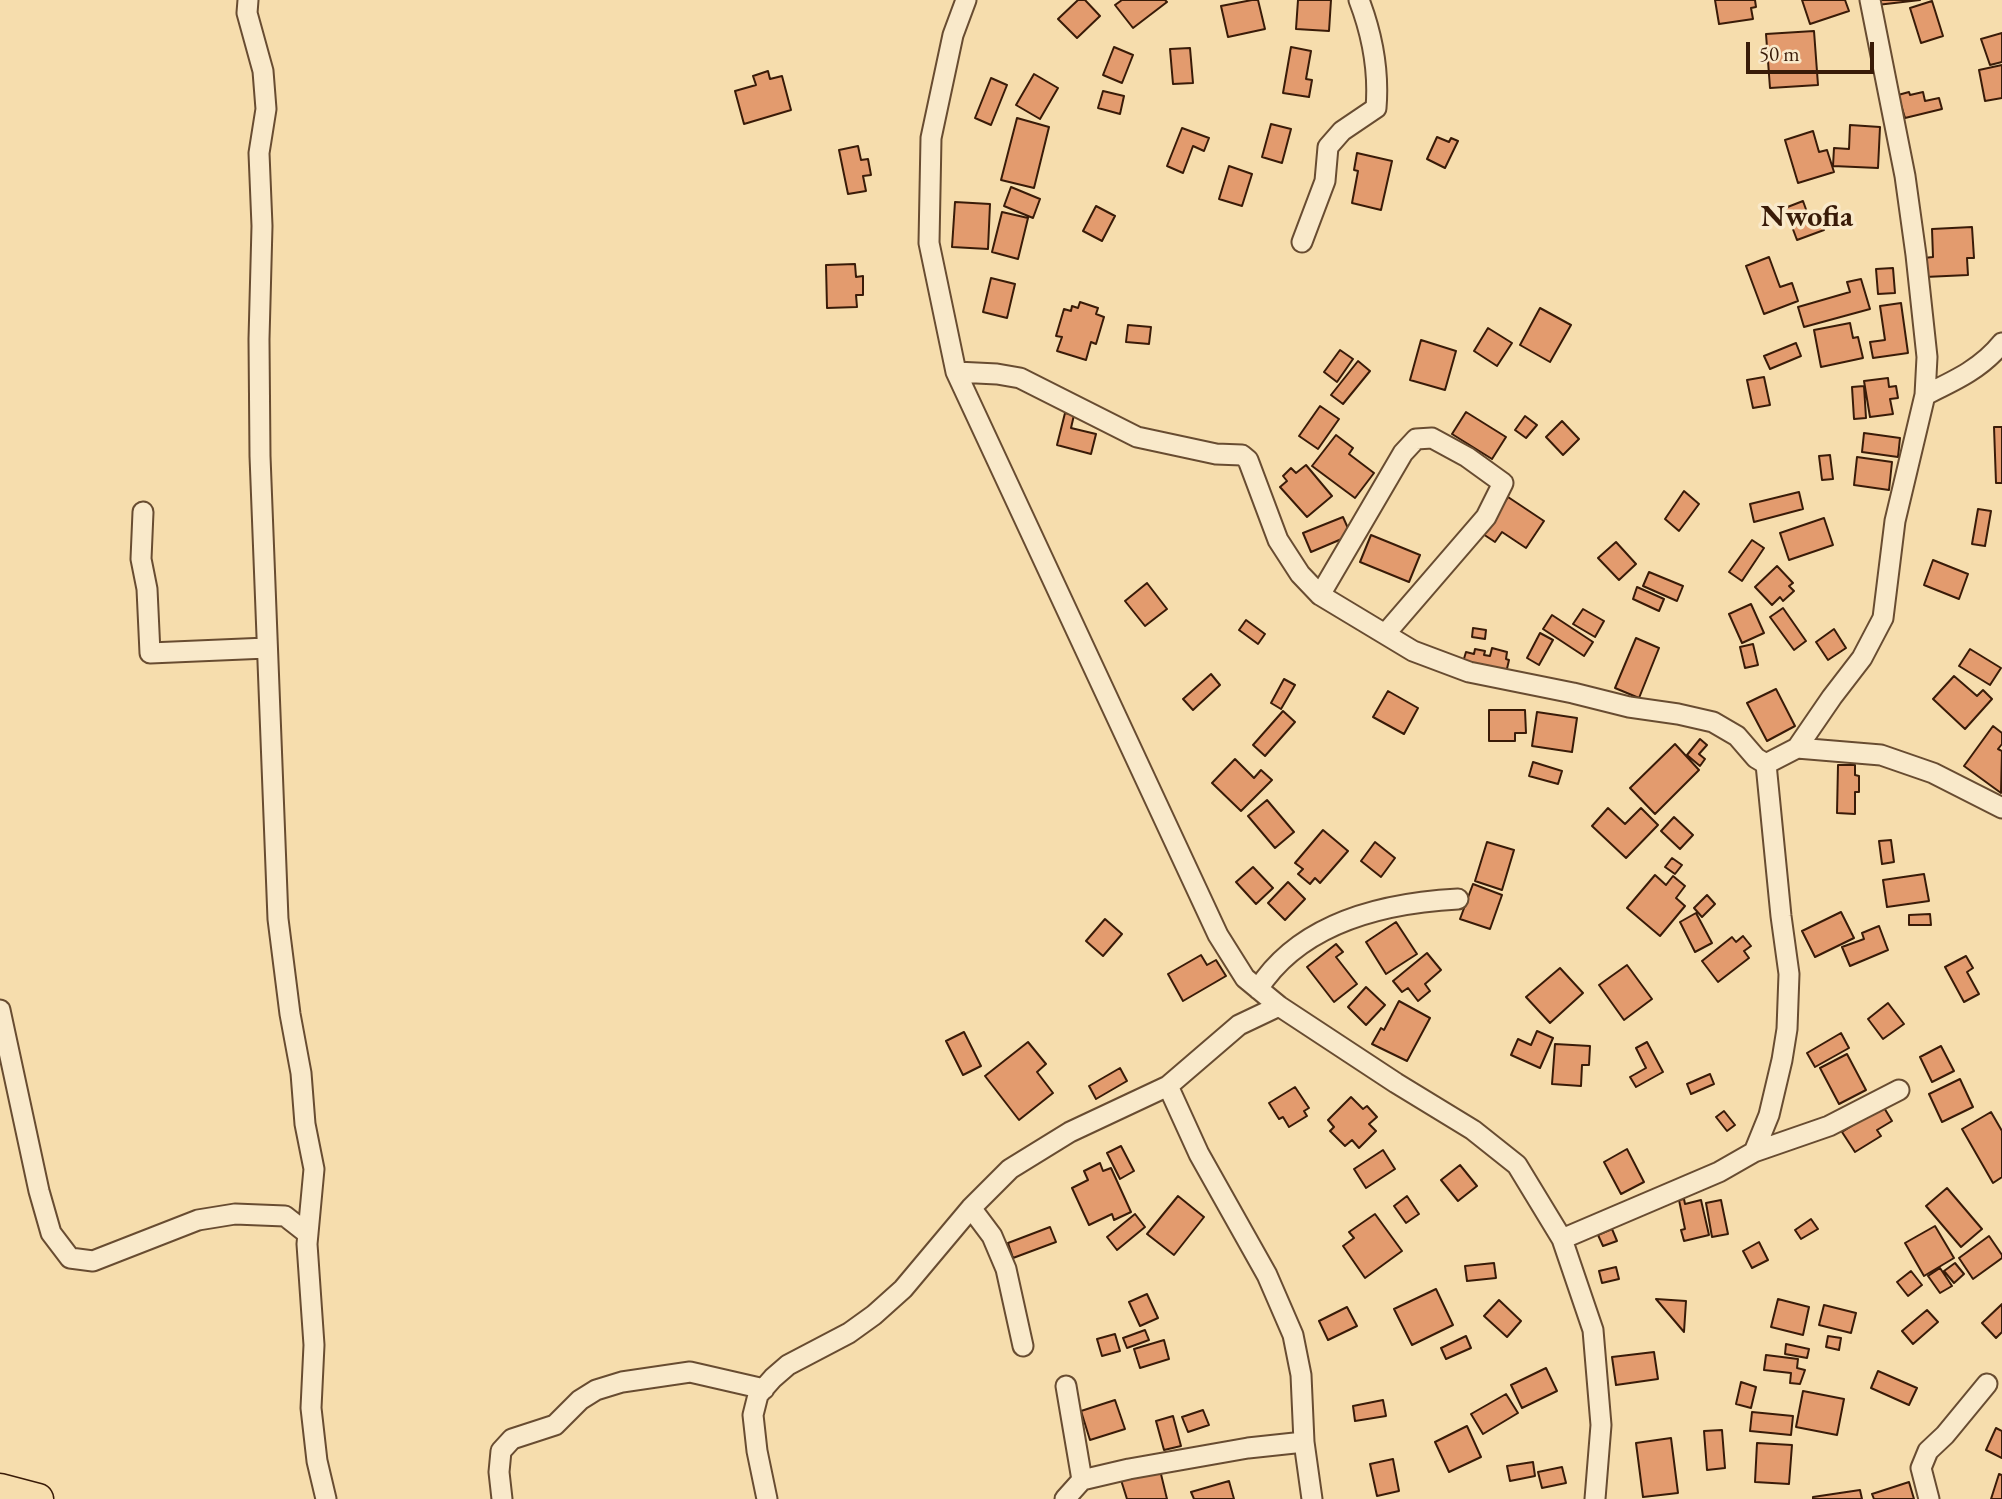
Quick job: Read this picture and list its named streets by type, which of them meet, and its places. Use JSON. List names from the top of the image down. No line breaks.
{"districts":["Nwofia"],"scale_bar":"50 m"}
